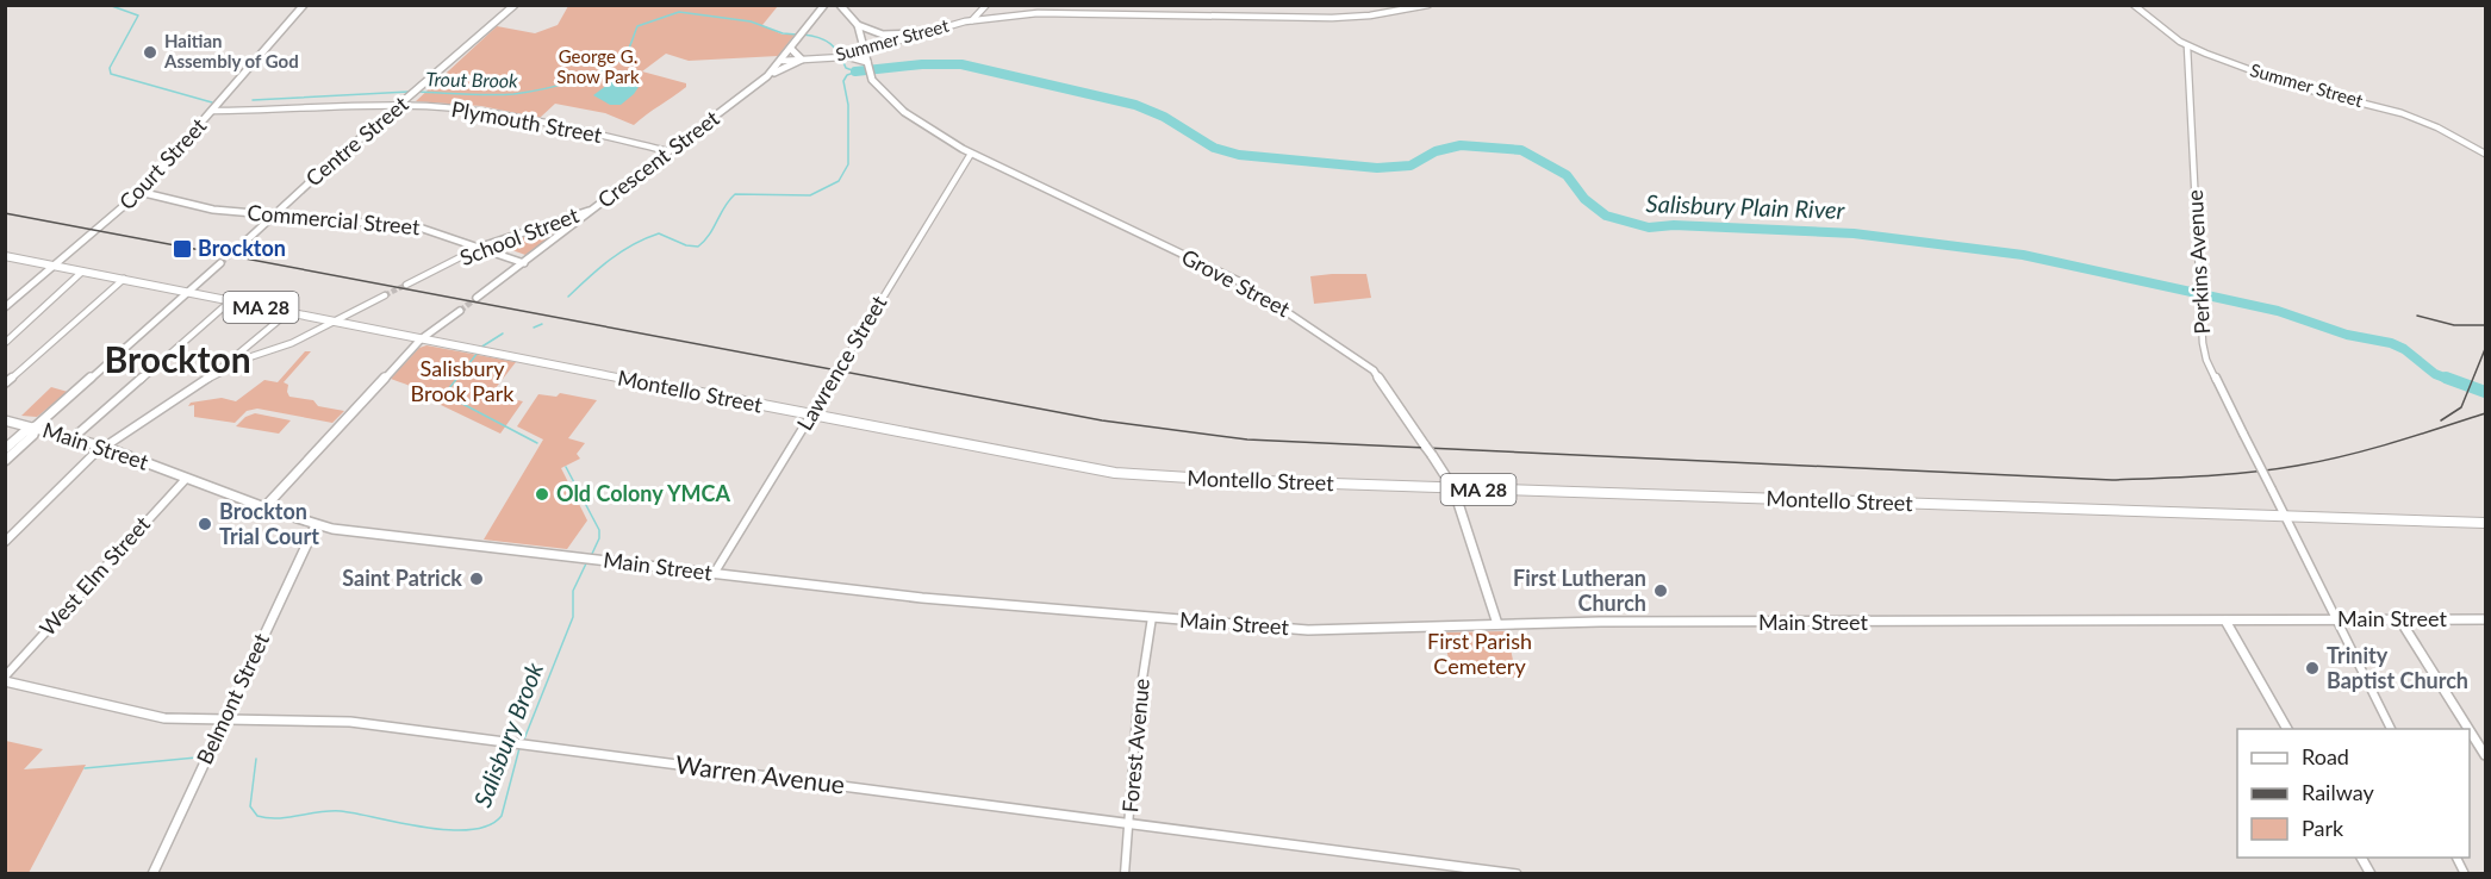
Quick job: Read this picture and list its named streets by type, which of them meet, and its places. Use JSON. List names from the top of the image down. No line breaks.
{"streets":{"main road":["Centre Street","Crescent Street","Court Street","Commercial Street","School Street","Grove Street","MA 28","Montello Street","Main Street","Belmont Street","Warren Avenue"],"street":["Summer Street","Plymouth Street","Perkins Avenue","Lawrence Street","West Elm Street","Forest Avenue"]},"crossings":[["Summer Street","Crescent Street"],["Summer Street","Perkins Avenue"],["Plymouth Street","Centre Street"],["Plymouth Street","Crescent Street"],["Plymouth Street","Court Street"],["Centre Street","Commercial Street"],["Crescent Street","Commercial Street"],["Crescent Street","School Street"],["Court Street","Commercial Street"],["Court Street","MA 28"],["Court Street","Montello Street"],["Commercial Street","School Street"],["Perkins Avenue","Montello Street"],["Perkins Avenue","Main Street"],["Grove Street","Lawrence Street"],["Grove Street","Montello Street"],["Grove Street","Main Street"],["MA 28","Montello Street"],["Lawrence Street","Montello Street"],["Lawrence Street","Main Street"],["Main Street","West Elm Street"],["Main Street","Belmont Street"],["Main Street","Forest Avenue"],["Belmont Street","Warren Avenue"],["Forest Avenue","Warren Avenue"]],"districts":["Brockton"],"water":["Trout Brook","Salisbury Plain River","Salisbury Brook"],"parks":["George G. Snow Park","Salisbury Brook Park","First Parish Cemetery"],"places":{"other":["Haitian Assembly of God","Old Colony YMCA","Brockton Trial Court","Saint Patrick","First Lutheran Church","Trinity Baptist Church"],"transit":["Brockton"]},"legend":["Road","Railway","Park"]}
